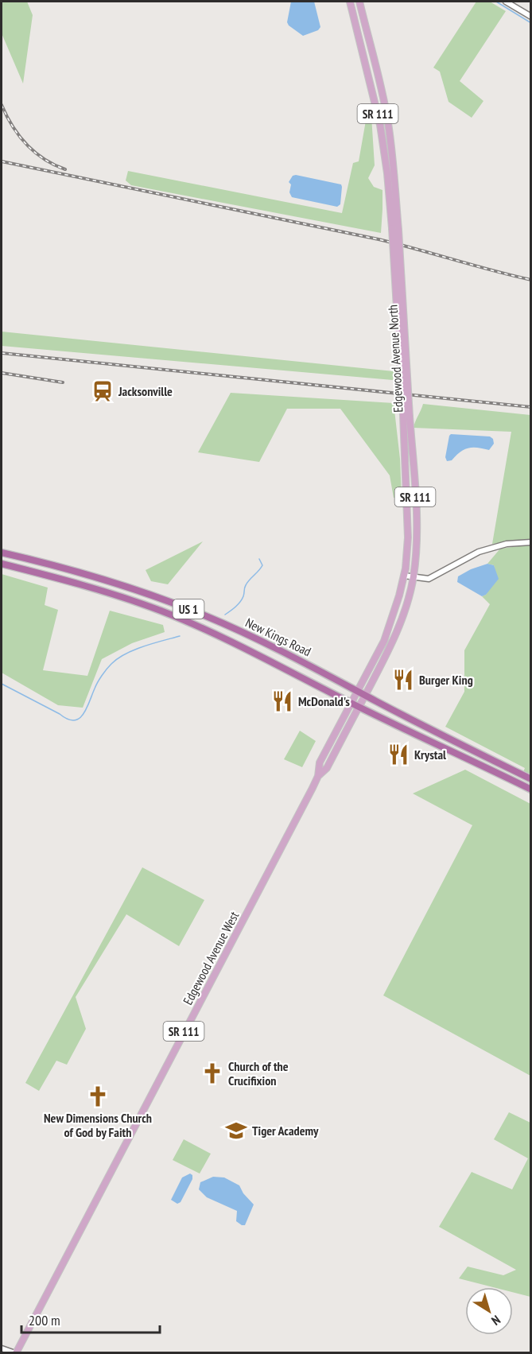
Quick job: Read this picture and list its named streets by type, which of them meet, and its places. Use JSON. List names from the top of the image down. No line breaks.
{"streets":{"highway":["US 1","New Kings Road"],"main road":["SR 111","Edgewood Avenue North","Edgewood Avenue West"]},"crossings":[["Edgewood Avenue North","New Kings Road"],["Edgewood Avenue North","Edgewood Avenue West"],["New Kings Road","Edgewood Avenue West"]],"places":{"station":["Jacksonville"],"restaurant":["Burger King","McDonald's","Krystal"],"church":["Church of the Crucifixion","New Dimensions Church of God by Faith"],"school or university":["Tiger Academy"]},"scale_bar":"200 m","north":"bottom right"}
